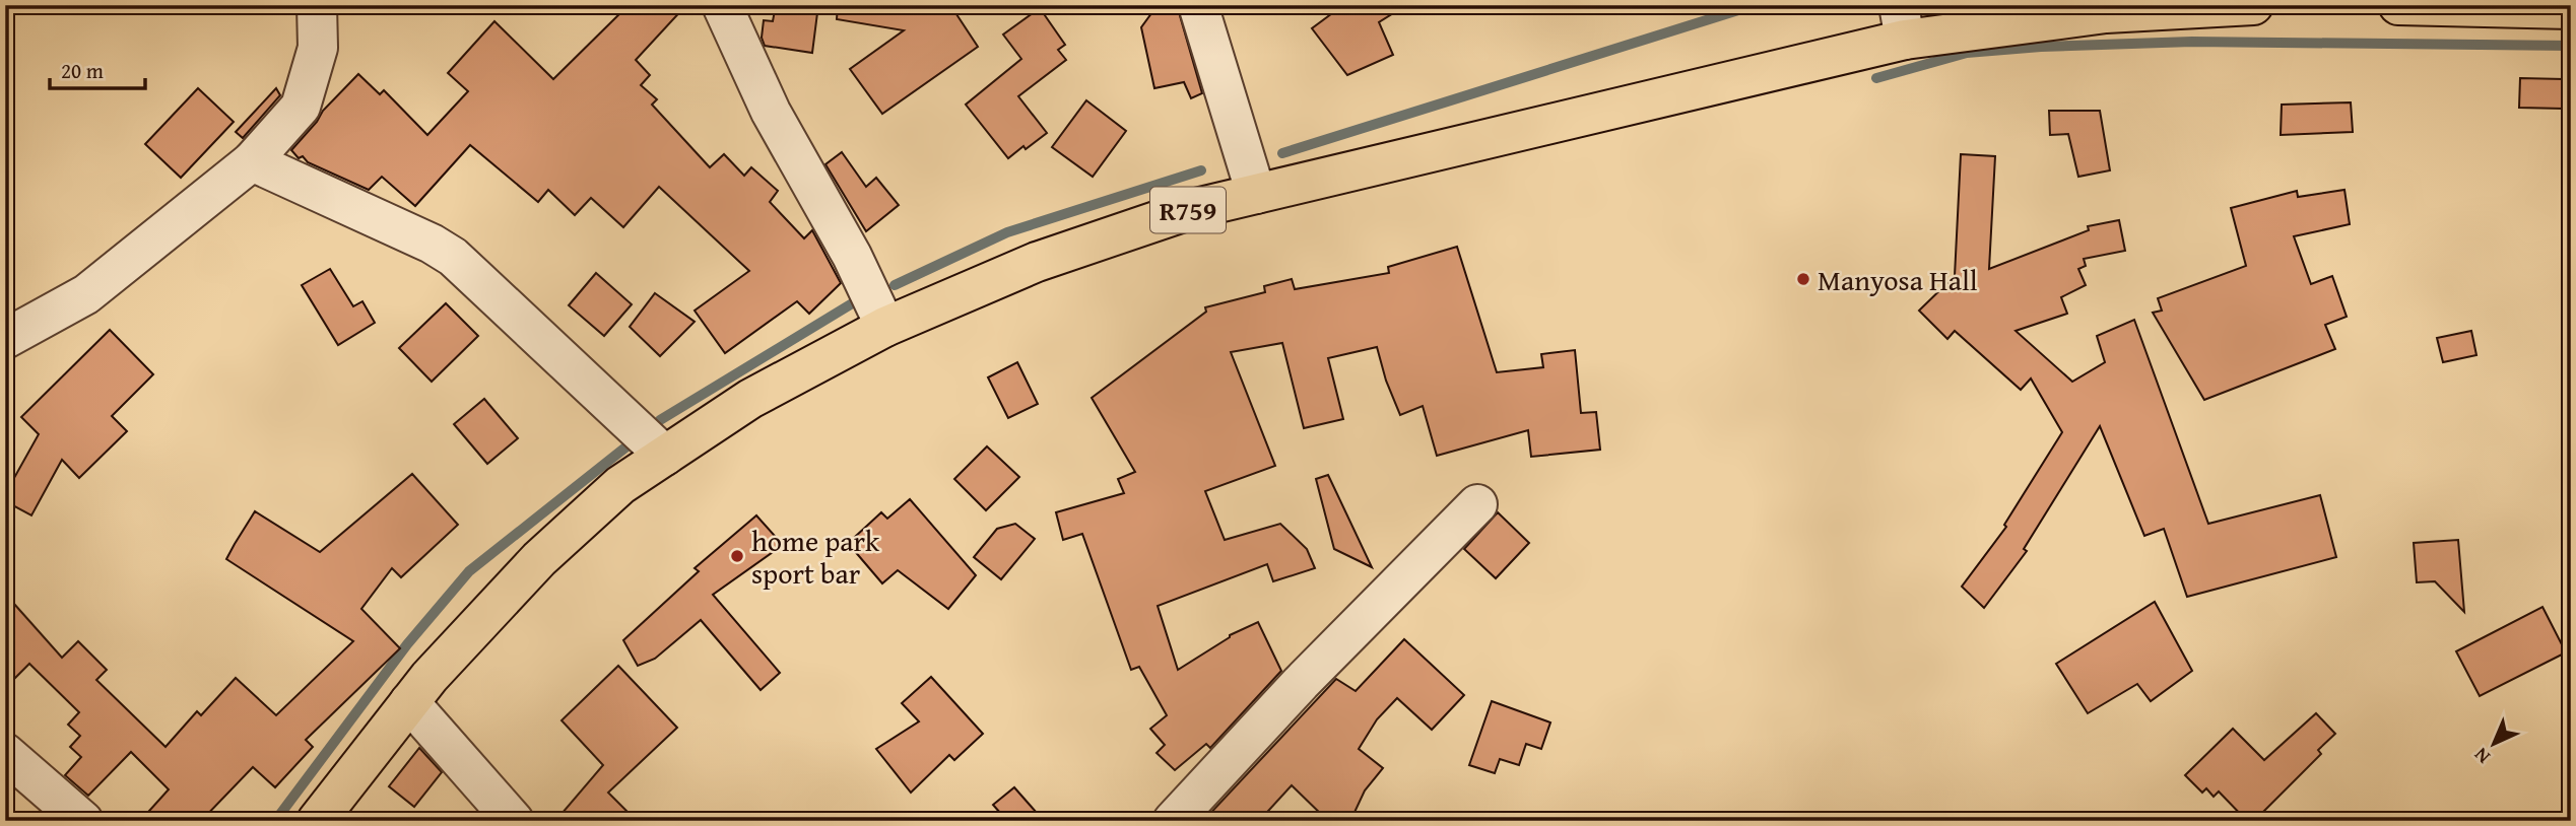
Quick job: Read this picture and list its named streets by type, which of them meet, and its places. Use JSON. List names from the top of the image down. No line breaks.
{"streets":{"main road":["R759"]},"places":["Manyosa Hall","home park sport bar"],"scale_bar":"20 m","north":"bottom left"}
